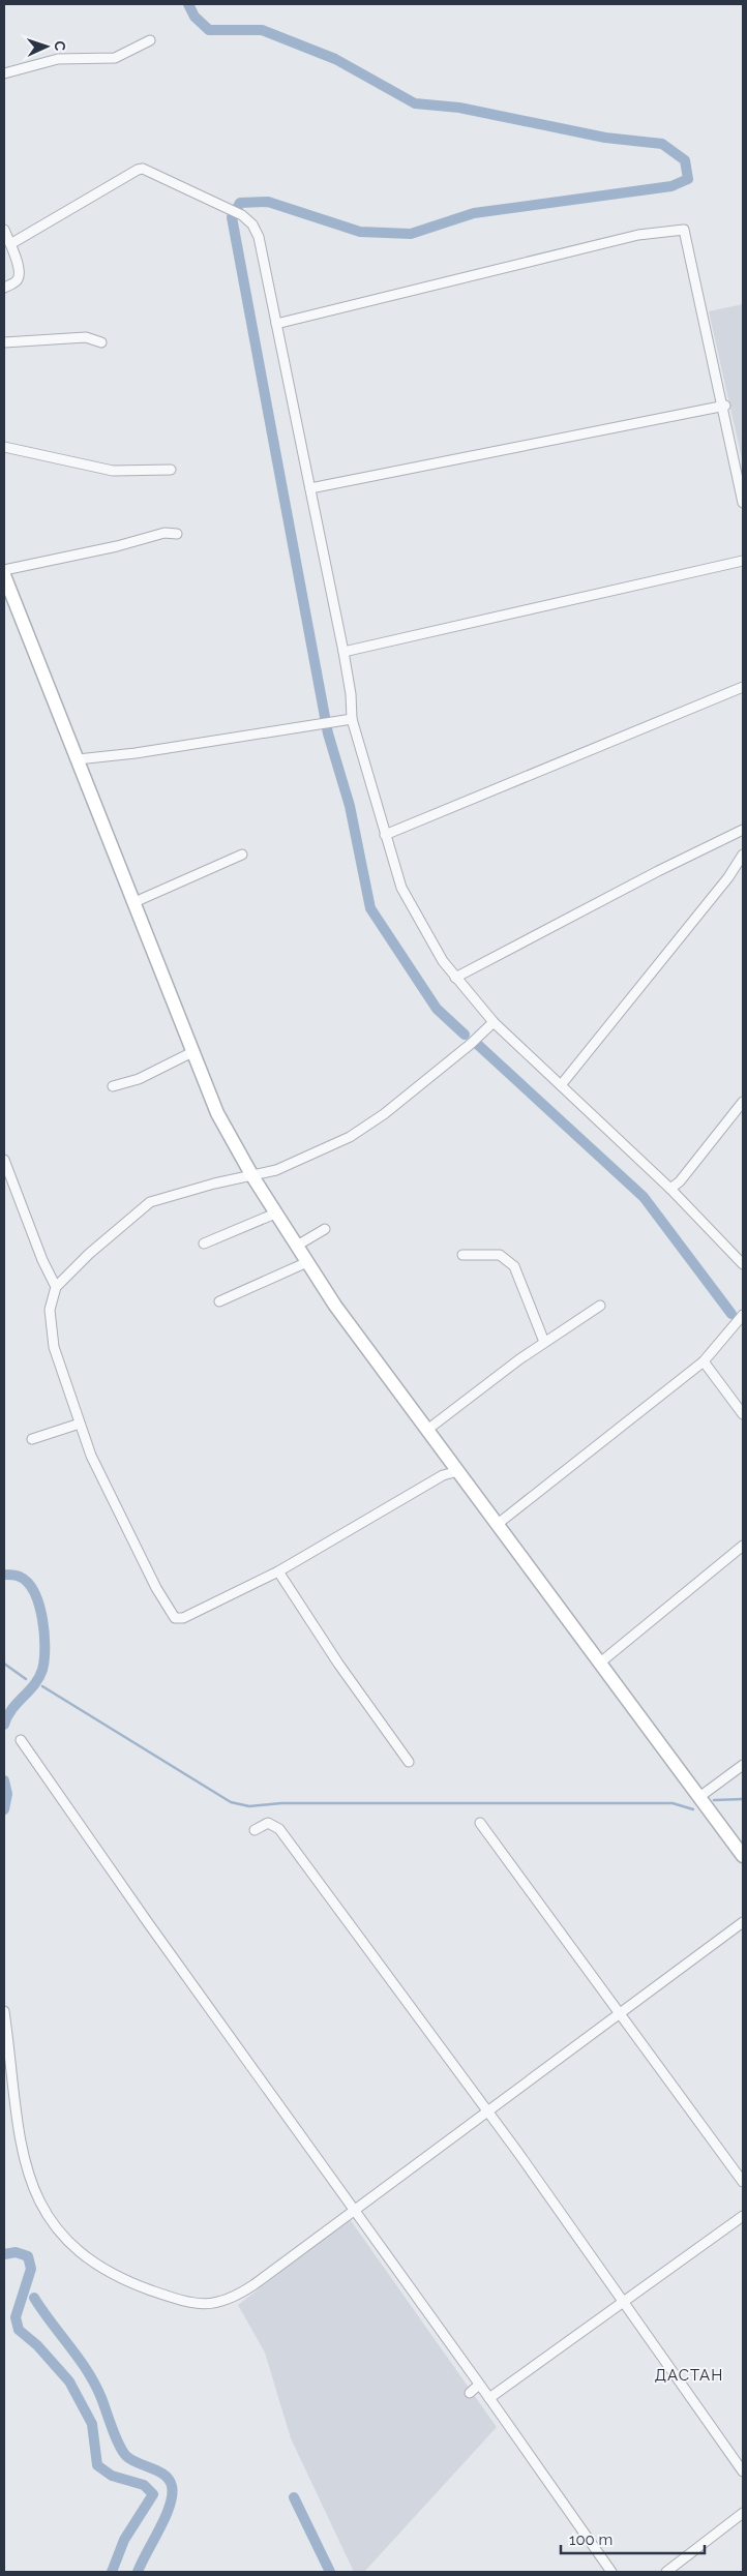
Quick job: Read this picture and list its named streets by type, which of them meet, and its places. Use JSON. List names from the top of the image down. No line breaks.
{"districts":["ДАСТАН"],"scale_bar":"100 m","north":"right"}
